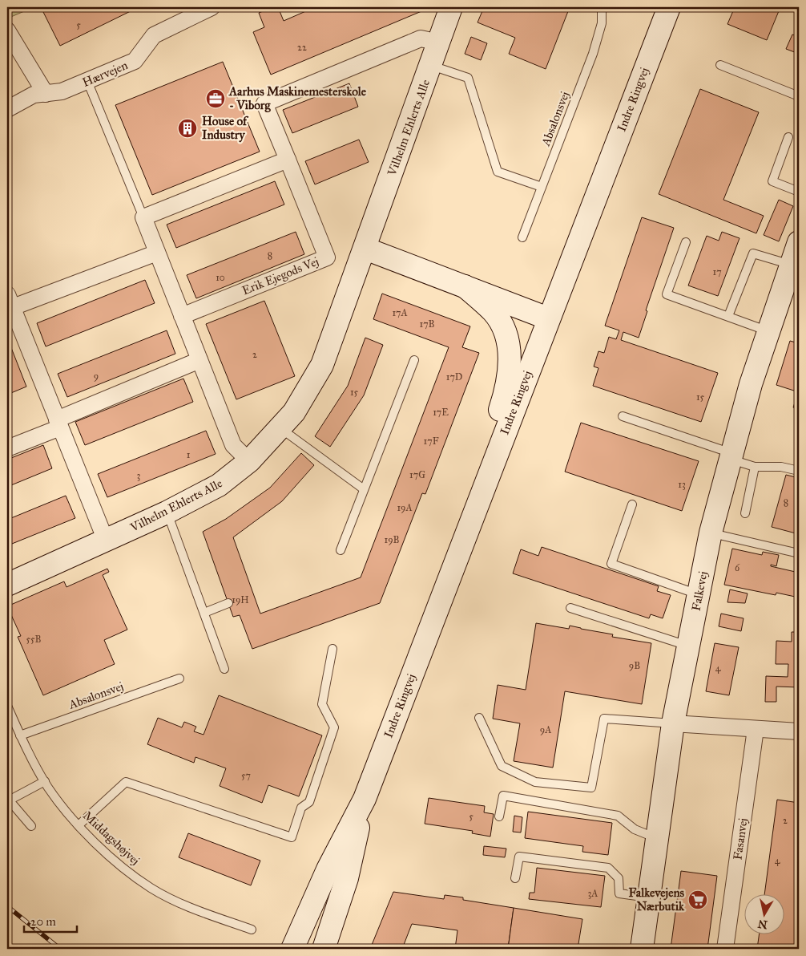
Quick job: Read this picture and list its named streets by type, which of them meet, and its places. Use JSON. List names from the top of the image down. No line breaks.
{"streets":{"street":["Hærvejen","Indre Ringvej","Vilhelm Ehlerts Alle","Erik Ejegods Vej","Falkevej","Fasanvej"],"lane":["Absalonsvej","Middagshøjvej"]},"crossings":[["Absalonsvej","Middagshøjvej"],["Vilhelm Ehlerts Alle","Erik Ejegods Vej"]],"places":{"office":["Aarhus Maskinemesterskole - Viborg"],"building":["House of Industry"],"supermarket":["Falkevejens Nærbutik"]},"house_numbers":["5","22","8","17","10","17A","17B","2","9","17D","15","15","17E","17F","1","17G","3","13","8","19A","19B","6","19H","55B","9B","4","9A","57","5","2","4","3A"],"scale_bar":"20 m","north":"bottom"}
